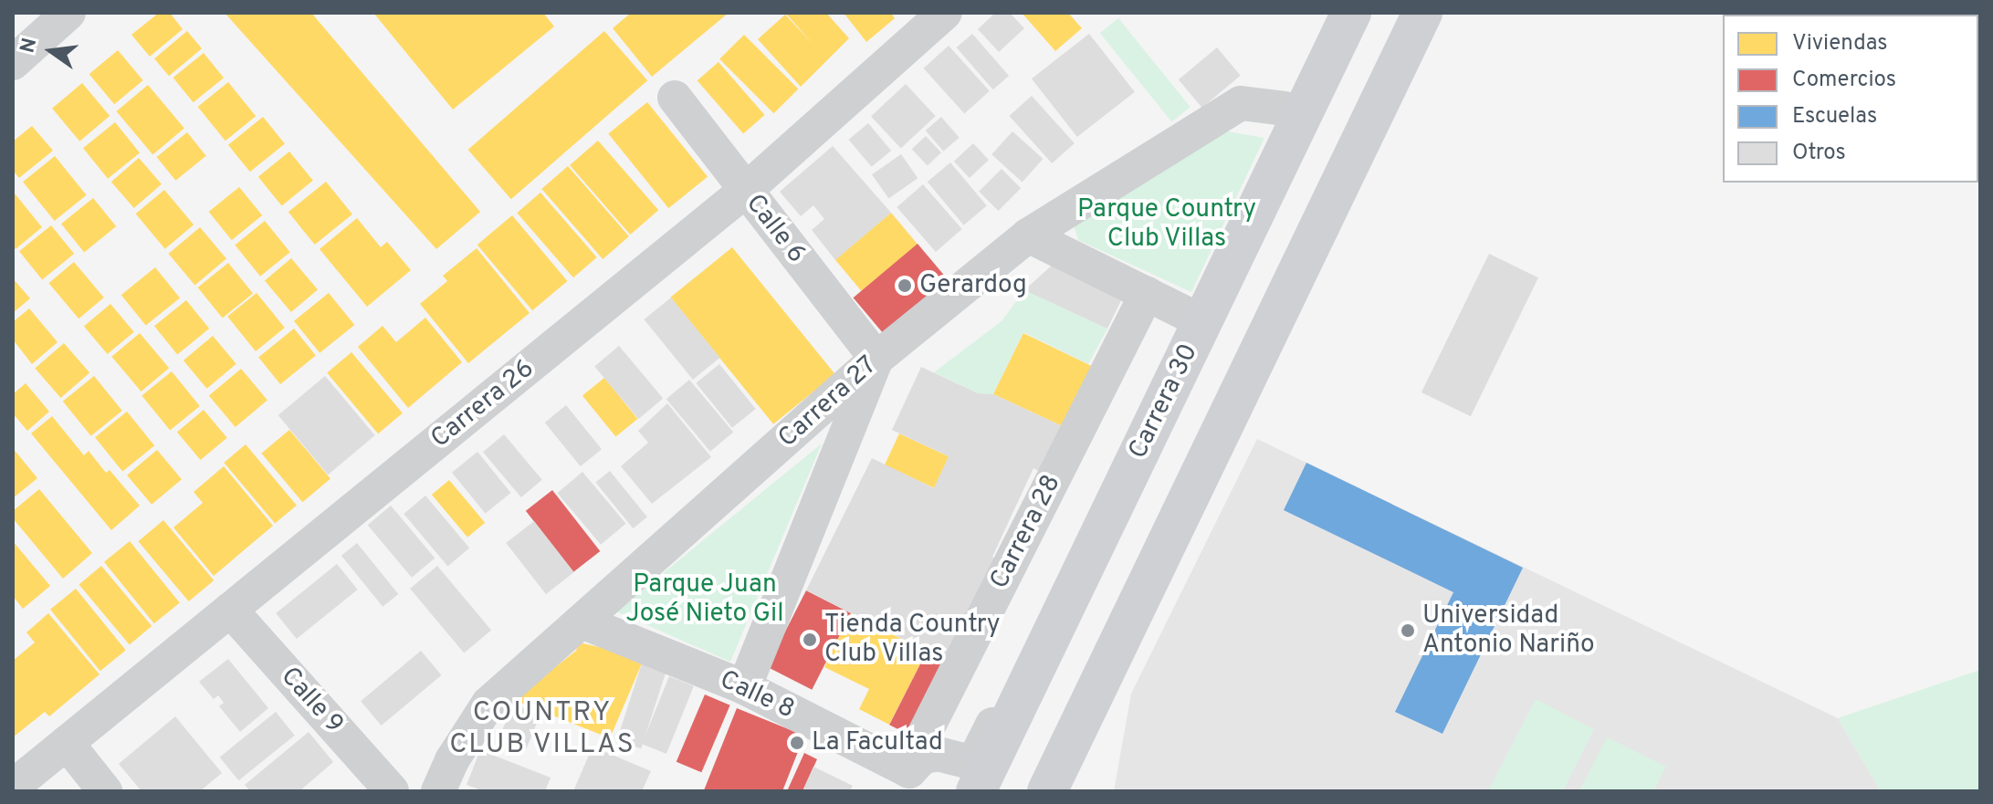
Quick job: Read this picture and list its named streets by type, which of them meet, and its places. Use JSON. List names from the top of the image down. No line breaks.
{"streets":{"main road":["Carrera 30"],"street":["Calle 6","Carrera 27","Carrera 26","Carrera 28","Calle 8","Calle 9"]},"crossings":[["Calle 6","Carrera 27"],["Calle 6","Carrera 26"],["Carrera 27","Calle 8"],["Carrera 26","Calle 9"],["Carrera 28","Calle 8"]],"districts":["COUNTRY CLUB VILLAS"],"parks":["Parque Country Club Villas","Parque Juan José Nieto Gil"],"places":["Gerardog","Universidad Antonio Nariño","Tienda Country Club Villas","La Facultad"],"legend":["Viviendas","Comercios","Escuelas","Otros"],"north":"left"}
